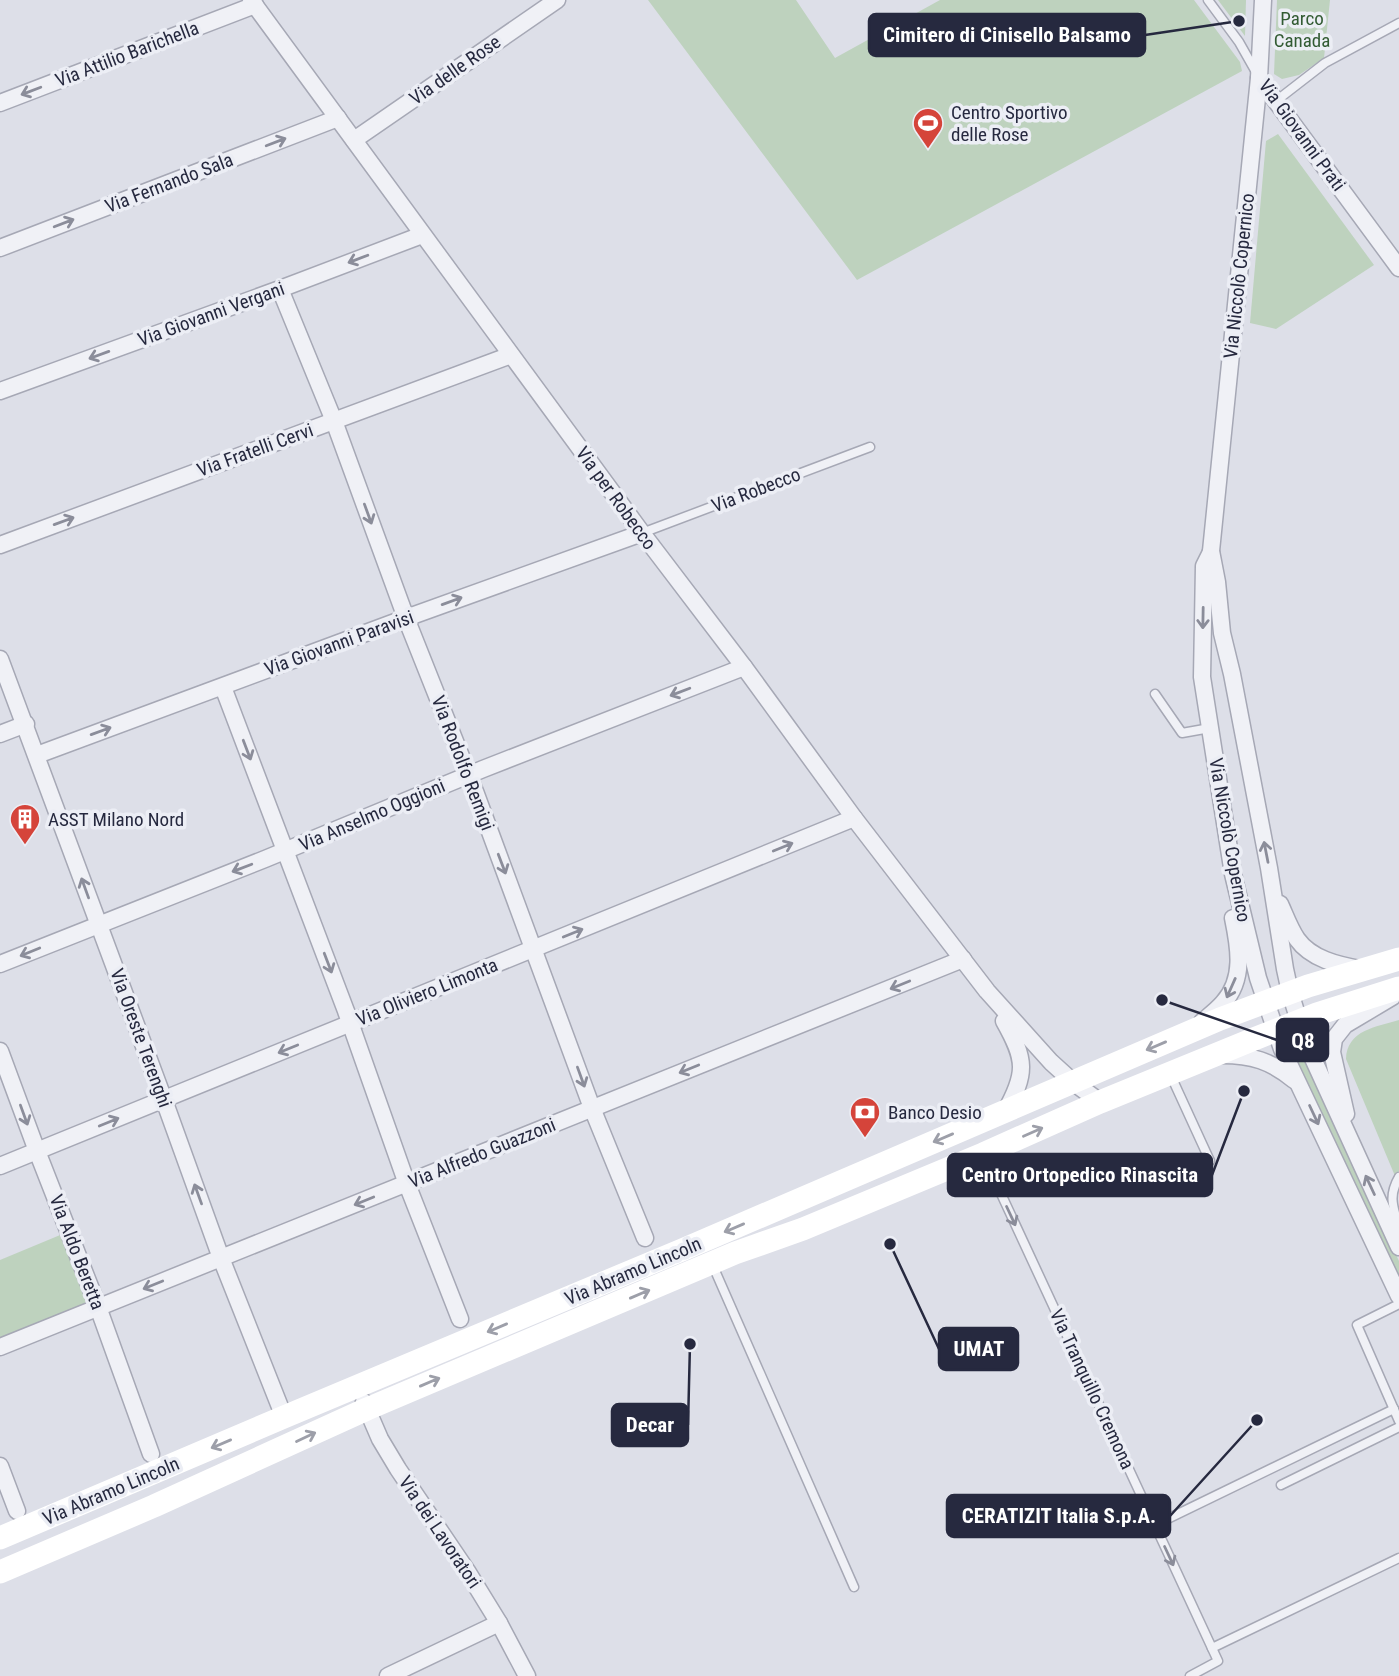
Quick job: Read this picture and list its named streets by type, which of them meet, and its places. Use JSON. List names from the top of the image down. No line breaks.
{"streets":{"main road":["Via Abramo Lincoln"],"street":["Via Attilio Barichella","Via delle Rose","Via Giovanni Prati","Via Fernando Sala","Via Niccolò Copernico","Via Giovanni Vergani","Via Fratelli Cervi","Via per Robecco","Via Giovanni Paravisi","Via Rodolfo Remigi","Via Anselmo Oggioni","Via Oliviero Limonta","Via Oreste Terenghi","Via Alfredo Guazzoni","Via Aldo Beretta","Via dei Lavoratori"],"lane":["Via Robecco","Via Tranquillo Cremona"]},"crossings":[["Via Attilio Barichella","Via per Robecco"],["Via delle Rose","Via per Robecco"],["Via Giovanni Prati","Via Niccolò Copernico"],["Via Fernando Sala","Via per Robecco"],["Via Niccolò Copernico","Via Abramo Lincoln"],["Via Giovanni Vergani","Via per Robecco"],["Via Giovanni Vergani","Via Rodolfo Remigi"],["Via Fratelli Cervi","Via per Robecco"],["Via Fratelli Cervi","Via Rodolfo Remigi"],["Via Robecco","Via per Robecco"],["Via Robecco","Via Giovanni Paravisi"],["Via per Robecco","Via Giovanni Paravisi"],["Via per Robecco","Via Anselmo Oggioni"],["Via per Robecco","Via Oliviero Limonta"],["Via per Robecco","Via Alfredo Guazzoni"],["Via per Robecco","Via Abramo Lincoln"],["Via Giovanni Paravisi","Via Rodolfo Remigi"],["Via Giovanni Paravisi","Via Oreste Terenghi"],["Via Rodolfo Remigi","Via Anselmo Oggioni"],["Via Rodolfo Remigi","Via Oliviero Limonta"],["Via Rodolfo Remigi","Via Alfredo Guazzoni"],["Via Anselmo Oggioni","Via Oreste Terenghi"],["Via Oliviero Limonta","Via Oreste Terenghi"],["Via Oliviero Limonta","Via Aldo Beretta"],["Via Oreste Terenghi","Via Alfredo Guazzoni"],["Via Oreste Terenghi","Via Abramo Lincoln"],["Via Alfredo Guazzoni","Via Aldo Beretta"],["Via Abramo Lincoln","Via Tranquillo Cremona"],["Via Abramo Lincoln","Via dei Lavoratori"]],"one_way":["Via Attilio Barichella","Via Fernando Sala","Via Giovanni Vergani","Via Fratelli Cervi","Via Giovanni Paravisi","Via Rodolfo Remigi","Via Anselmo Oggioni","Via Oreste Terenghi","Via Alfredo Guazzoni","Via Tranquillo Cremona"],"parks":["Parco Canada"],"places":{"other":["Cimitero di Cinisello Balsamo","Q8","Centro Ortopedico Rinascita","UMAT","Decar","CERATIZIT Italia S.p.A."],"sports":["Centro Sportivo delle Rose"],"building":["ASST Milano Nord"],"bank":["Banco Desio"]}}
